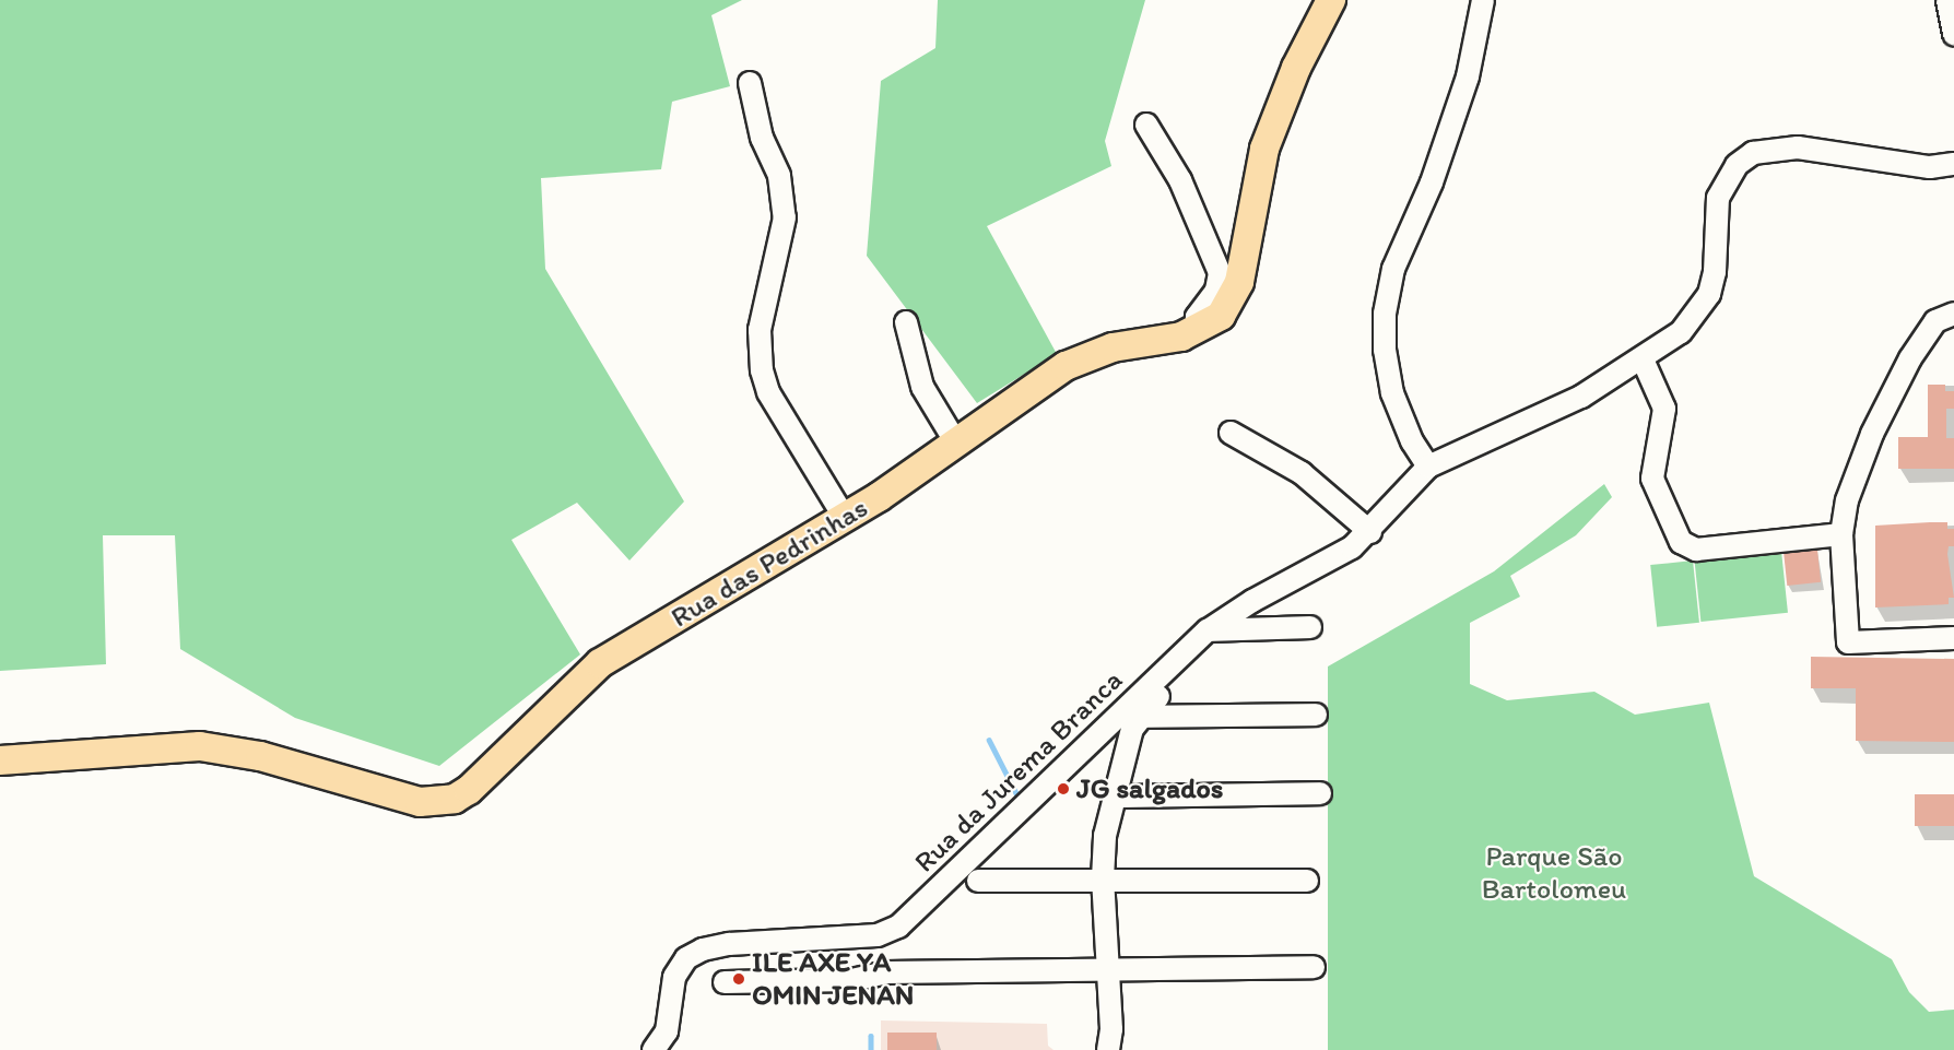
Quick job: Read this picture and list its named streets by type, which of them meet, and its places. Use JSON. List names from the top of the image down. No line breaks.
{"streets":{"main road":["Rua das Pedrinhas"],"street":["Rua da Jurema Branca"]},"parks":["Parque São Bartolomeu"],"places":["JG salgados","ILE AXE YA OMIN JENAN"]}
